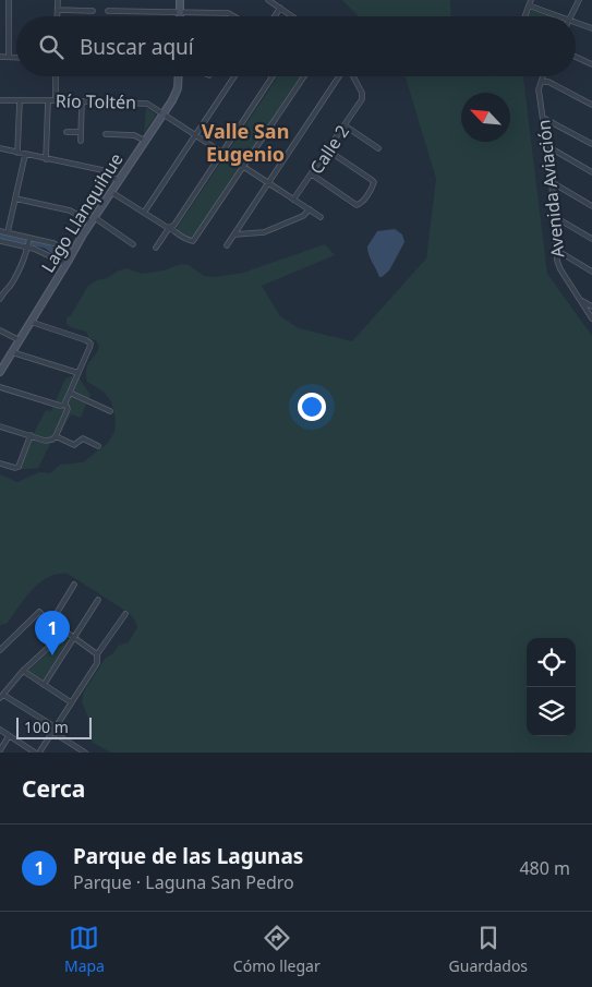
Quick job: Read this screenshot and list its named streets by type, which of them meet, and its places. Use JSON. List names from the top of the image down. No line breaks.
{"streets":{"street":["Río Toltén","Calle 2","Avenida Aviación","Lago Llanquihue"]},"crossings":[["Río Toltén","Calle 2"],["Río Toltén","Lago Llanquihue"]],"districts":["Valle San Eugenio"],"scale_bar":"100 m","north":"top left","page":{"search":"Buscar aquí","pins":"1","scale":"100 m","heading":"Cerca","list":[{"mark":"1","name":"Parque de las Lagunas","note":"Parque · Laguna San Pedro","value":"480 m"}],"nav":["Mapa","Cómo llegar","Guardados"]}}
